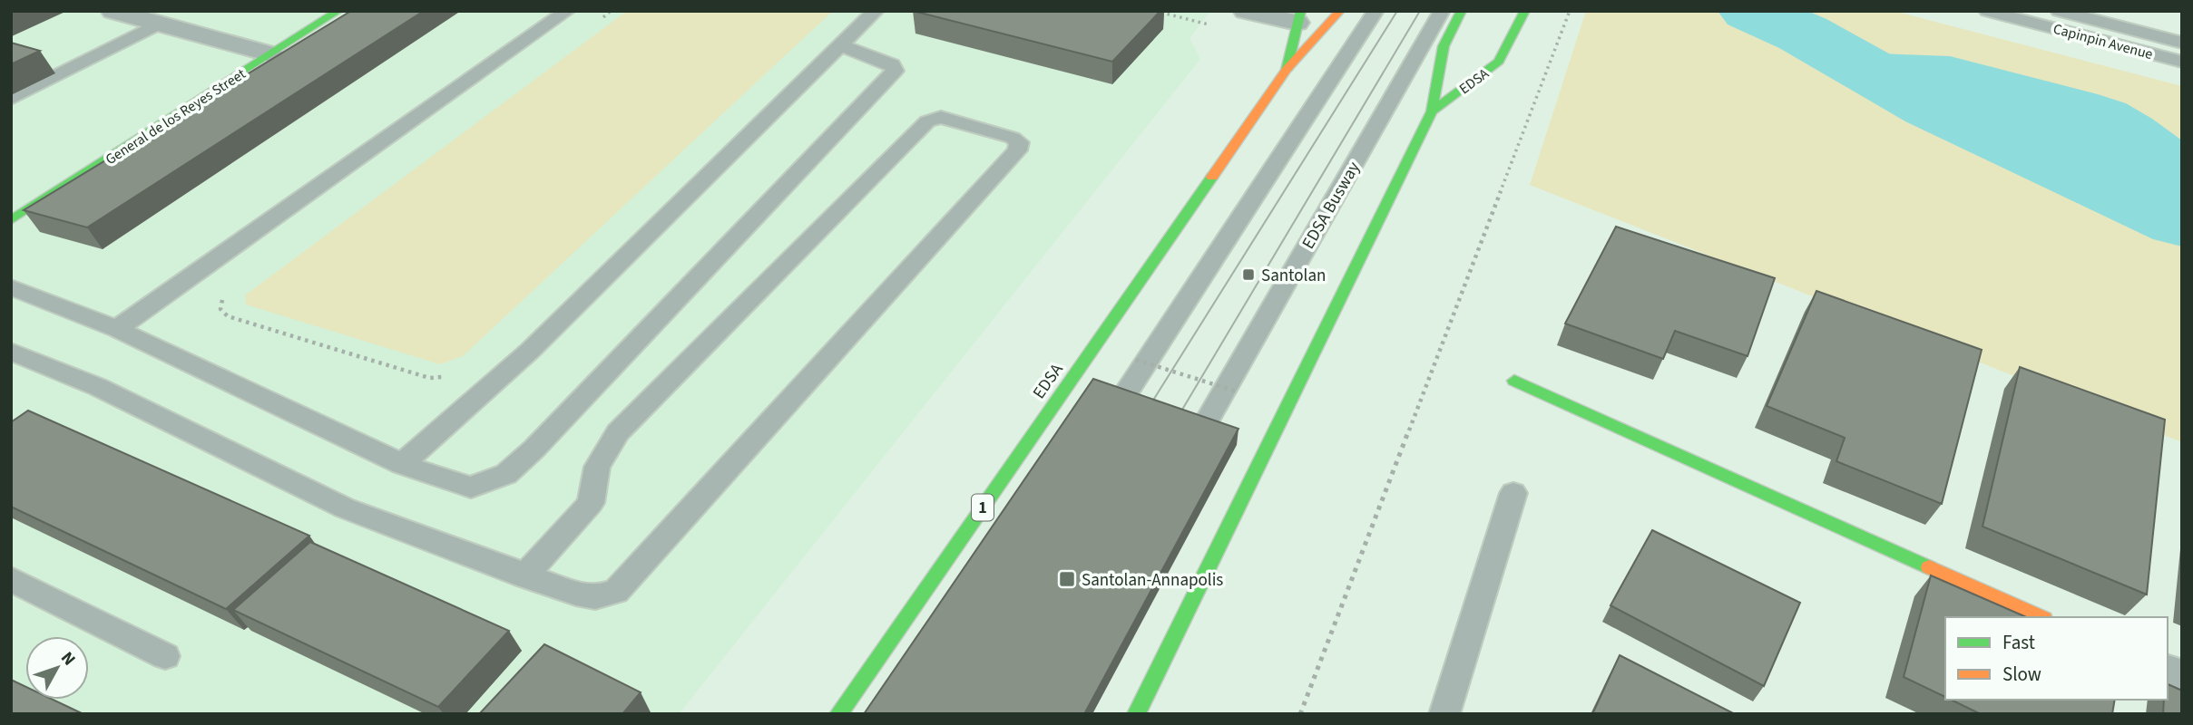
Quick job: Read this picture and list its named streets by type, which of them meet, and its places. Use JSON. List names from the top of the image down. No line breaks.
{"streets":{"main road":["EDSA","General de los Reyes Street","1"],"lane":["Capinpin Avenue","EDSA Busway"]},"crossings":[["EDSA","EDSA Busway"]],"places":{"transit":["Santolan","Santolan-Annapolis"]},"legend":["Fast","Slow"],"north":"top right"}
